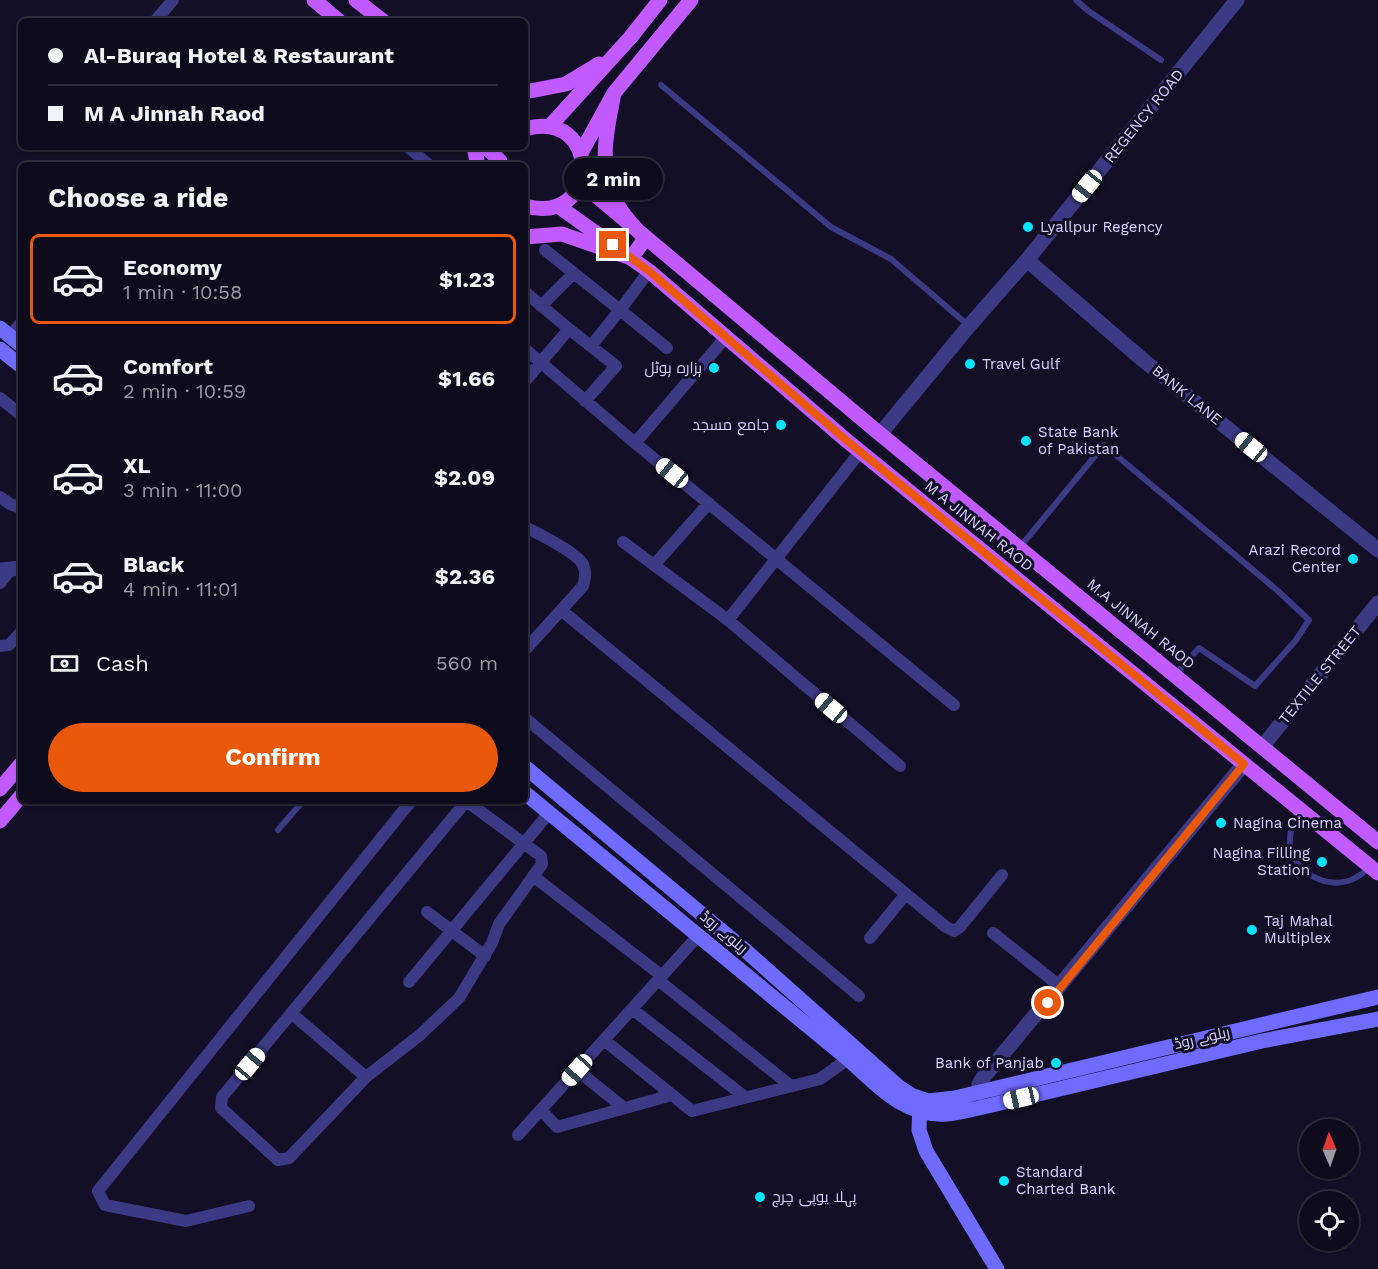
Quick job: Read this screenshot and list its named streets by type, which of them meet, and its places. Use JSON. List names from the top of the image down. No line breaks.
{"streets":{"main road":["M A JINNAH RAOD","M.A JINNAH RAOD","ریلوے روڈ"],"street":["REGENCY ROAD","BANK LANE","TEXTILE STREET"]},"crossings":[["REGENCY ROAD","BANK LANE"],["REGENCY ROAD","M.A JINNAH RAOD"],["M.A JINNAH RAOD","TEXTILE STREET"]],"places":["Lyallpur Regency","Travel Gulf","ہزارہ ہوٹل","جامع مسجد","State Bank of Pakistan","Arazi Record Center","Nagina Cinema","Nagina Filling Station","Taj Mahal Multiplex","Bank of Panjab","Standard Charted Bank","پہلا یوپی چرچ"],"north":"top","page":{"banner":["Al-Buraq Hotel & Restaurant","M A Jinnah Raod"],"bubble":"2 min","heading":"Choose a ride","list":[{"name":"Economy","note":"1 min · 10:58","value":"$1.23"},{"name":"Comfort","note":"2 min · 10:59","value":"$1.66"},{"name":"XL","note":"3 min · 11:00","value":"$2.09"},{"name":"Black","note":"4 min · 11:01","value":"$2.36"}],"pay":["Cash","560 m"],"buttons":"Confirm"}}
